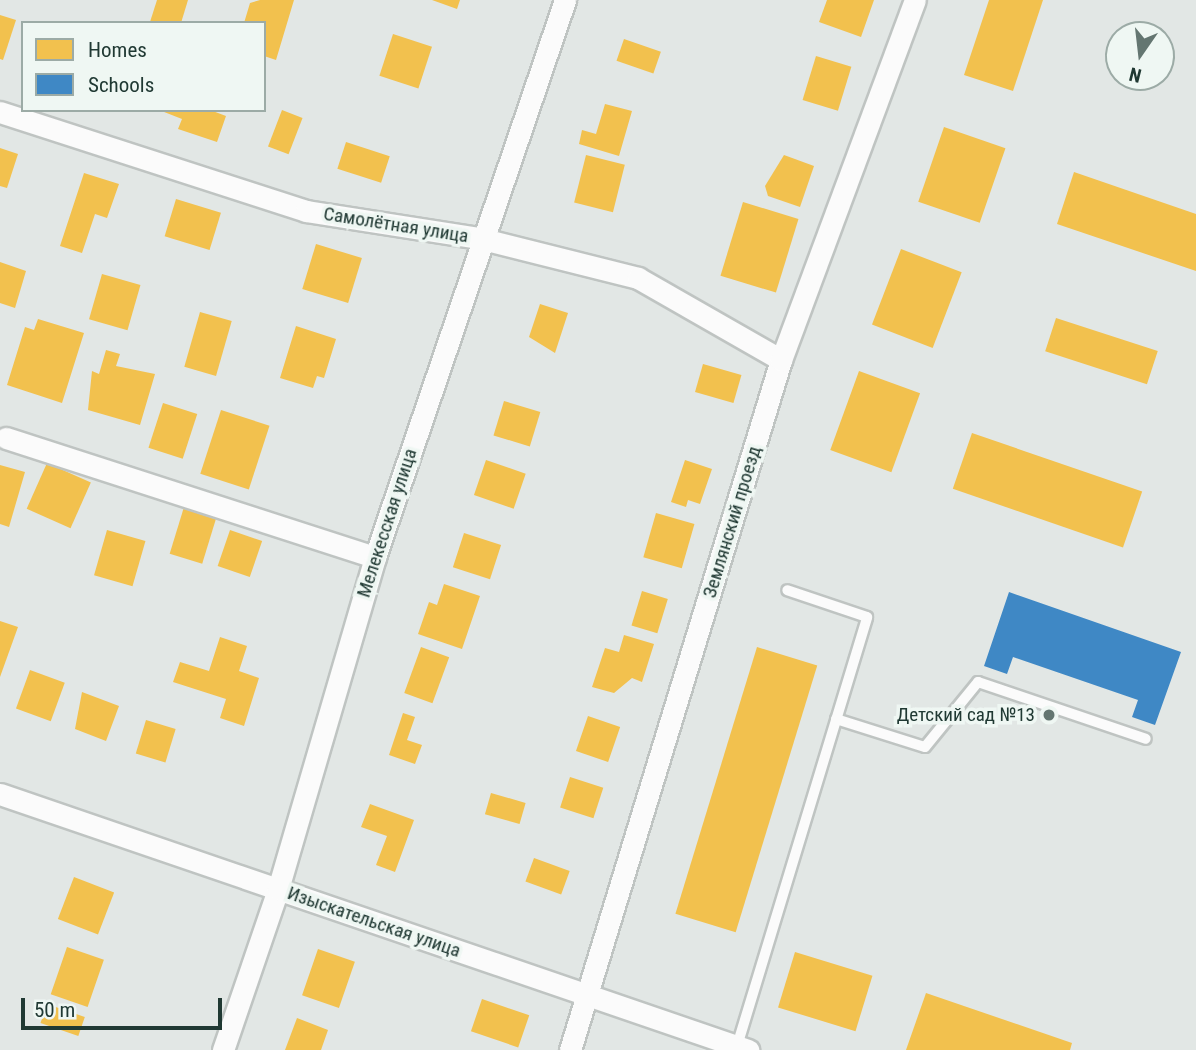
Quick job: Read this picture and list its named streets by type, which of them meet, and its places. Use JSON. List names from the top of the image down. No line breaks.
{"streets":{"street":["Самолётная улица","Землянский проезд","Мелекесская улица","Изыскательская улица"]},"crossings":[["Самолётная улица","Землянский проезд"],["Самолётная улица","Мелекесская улица"],["Землянский проезд","Изыскательская улица"],["Мелекесская улица","Изыскательская улица"]],"places":["Детский сад №13"],"legend":["Homes","Schools"],"scale_bar":"50 m","north":"bottom"}
